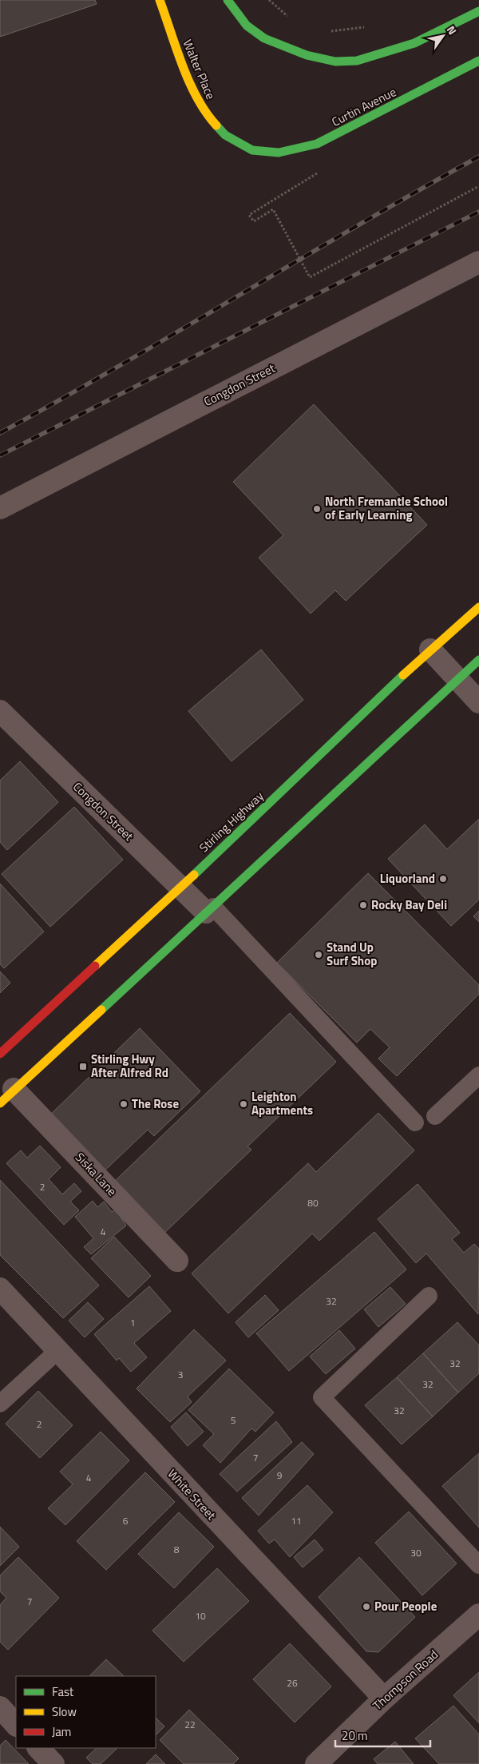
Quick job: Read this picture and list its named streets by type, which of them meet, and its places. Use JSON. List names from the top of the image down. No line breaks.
{"streets":{"main road":["Walter Place","Curtin Avenue","Stirling Highway"],"street":["Congdon Street","Siska Lane","White Street","Thompson Road"]},"crossings":[["Walter Place","Curtin Avenue"],["Congdon Street","Stirling Highway"],["White Street","Thompson Road"]],"places":{"other":["North Fremantle School of Early Learning","Liquorland","Rocky Bay Deli","Stand Up Surf Shop","The Rose","Leighton Apartments","Pour People"],"transit":["Stirling Hwy After Alfred Rd"]},"house_numbers":["2","80","4","32","1","32","3","32","32","5","2","7","9","4","6","11","8","30","7","10","26","22"],"legend":["Fast","Slow","Jam"],"scale_bar":"20 m","north":"top right"}
